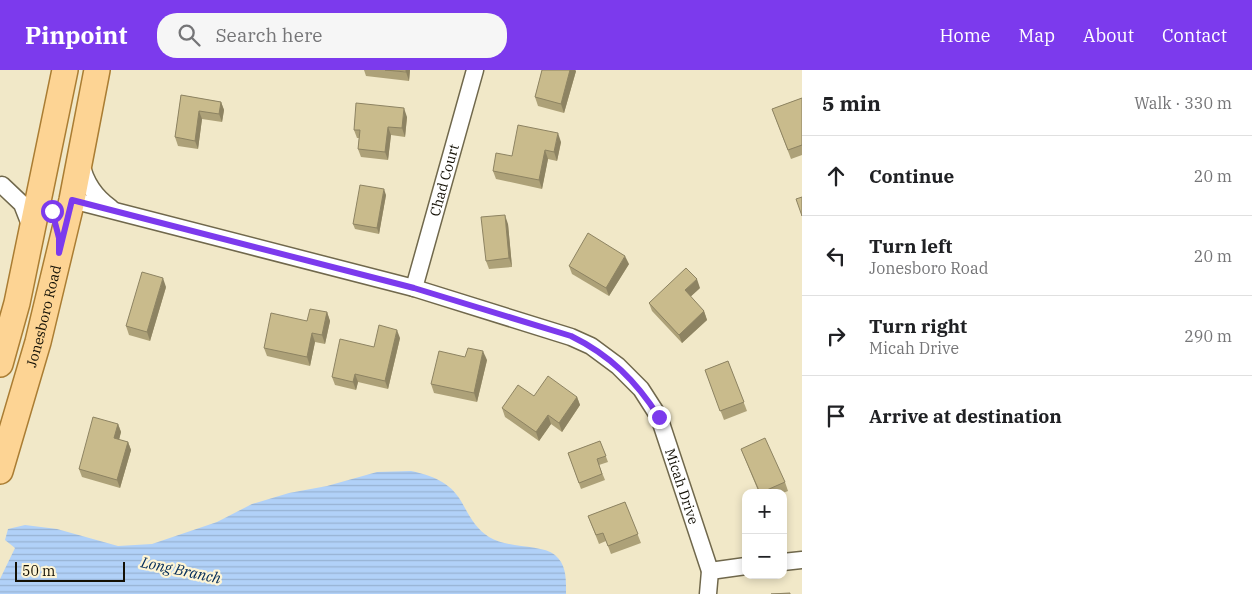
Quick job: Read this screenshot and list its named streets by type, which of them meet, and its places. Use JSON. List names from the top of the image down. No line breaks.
{"streets":{"main road":["Jonesboro Road"],"street":["Chad Court","Micah Drive"]},"crossings":[["Chad Court","Micah Drive"],["Jonesboro Road","Micah Drive"]],"water":["Long Branch"],"scale_bar":"50 m","page":{"header":"Pinpoint","search":"Search here","nav":["Home","Map","About","Contact"],"heading":["5 min","Walk · 330 m"],"list":[["Continue","20 m"],["Turn left","Jonesboro Road","20 m"],["Turn right","Micah Drive","290 m"],"Arrive at destination"],"map_buttons":["+","−"],"scale":"50 m"}}
